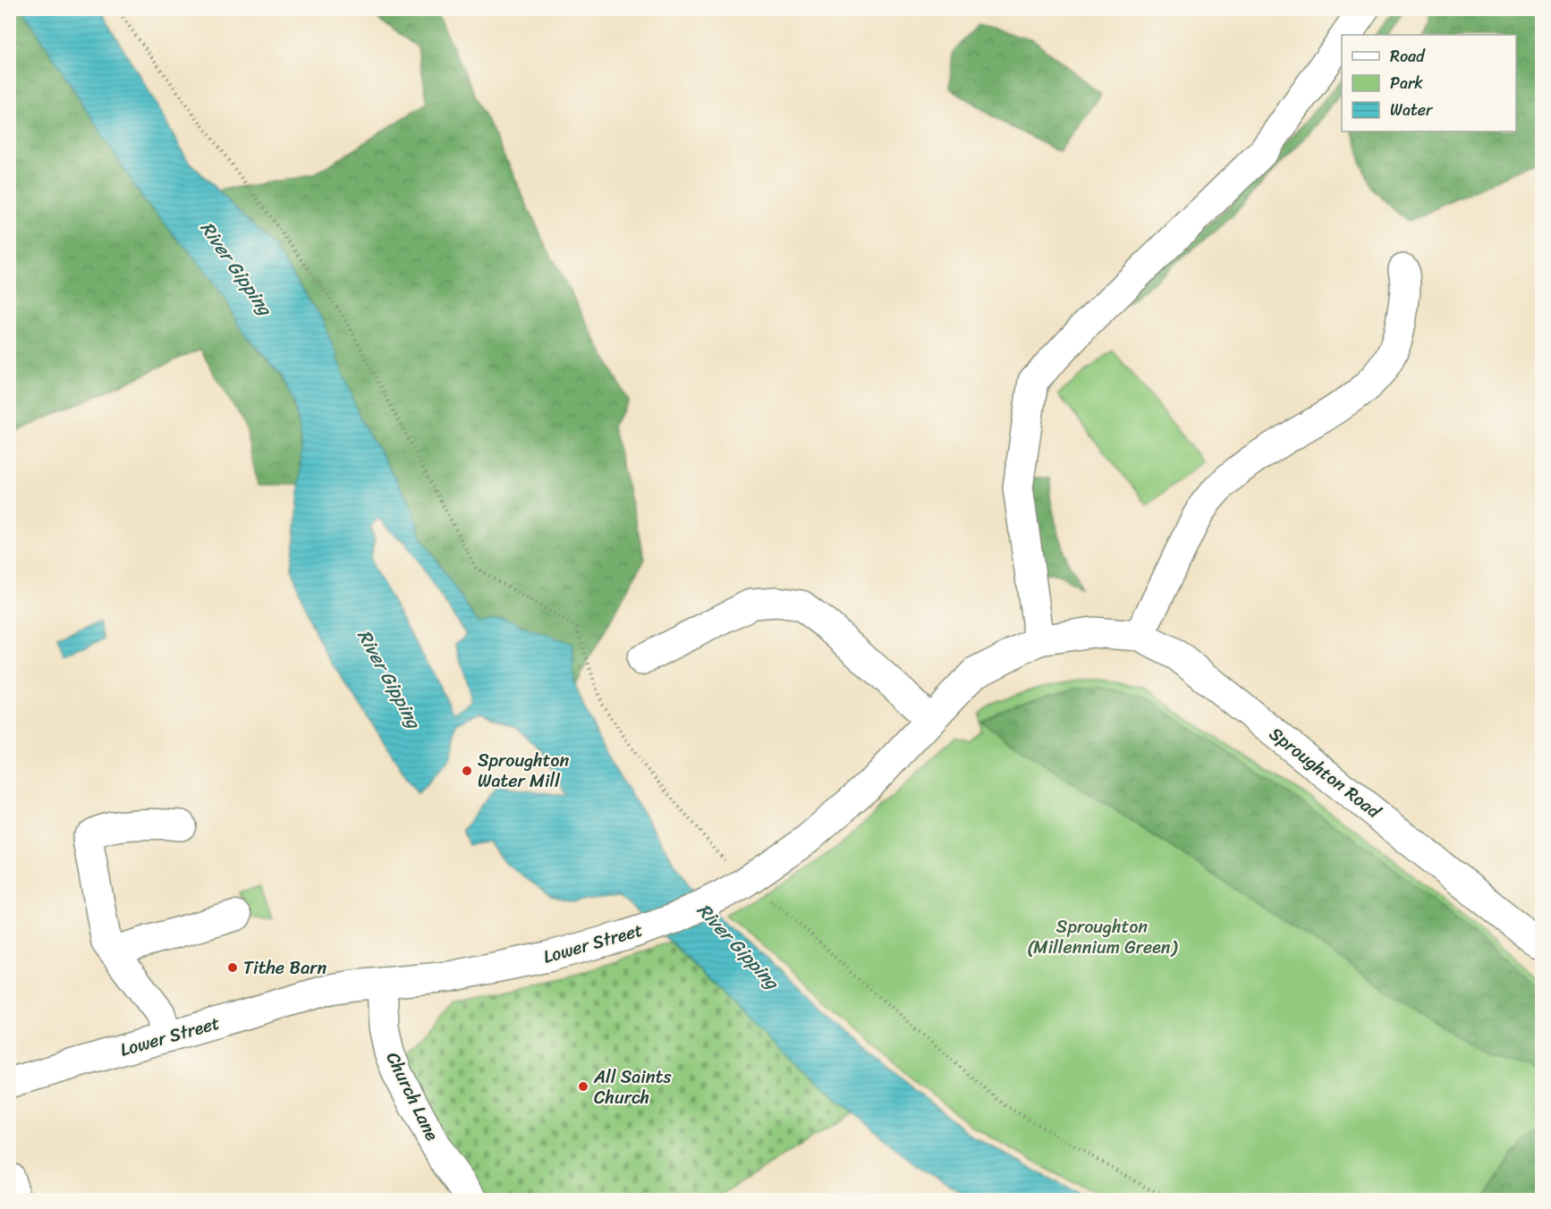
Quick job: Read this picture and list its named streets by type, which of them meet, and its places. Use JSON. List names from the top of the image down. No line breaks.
{"streets":{"street":["Sproughton Road","Lower Street","Church Lane"]},"crossings":[["Sproughton Road","Lower Street"],["Lower Street","Church Lane"]],"water":["River Gipping"],"parks":["Sproughton (Millennium Green)"],"places":["Sproughton Water Mill","Tithe Barn","All Saints Church"],"legend":["Road","Park","Water"]}
